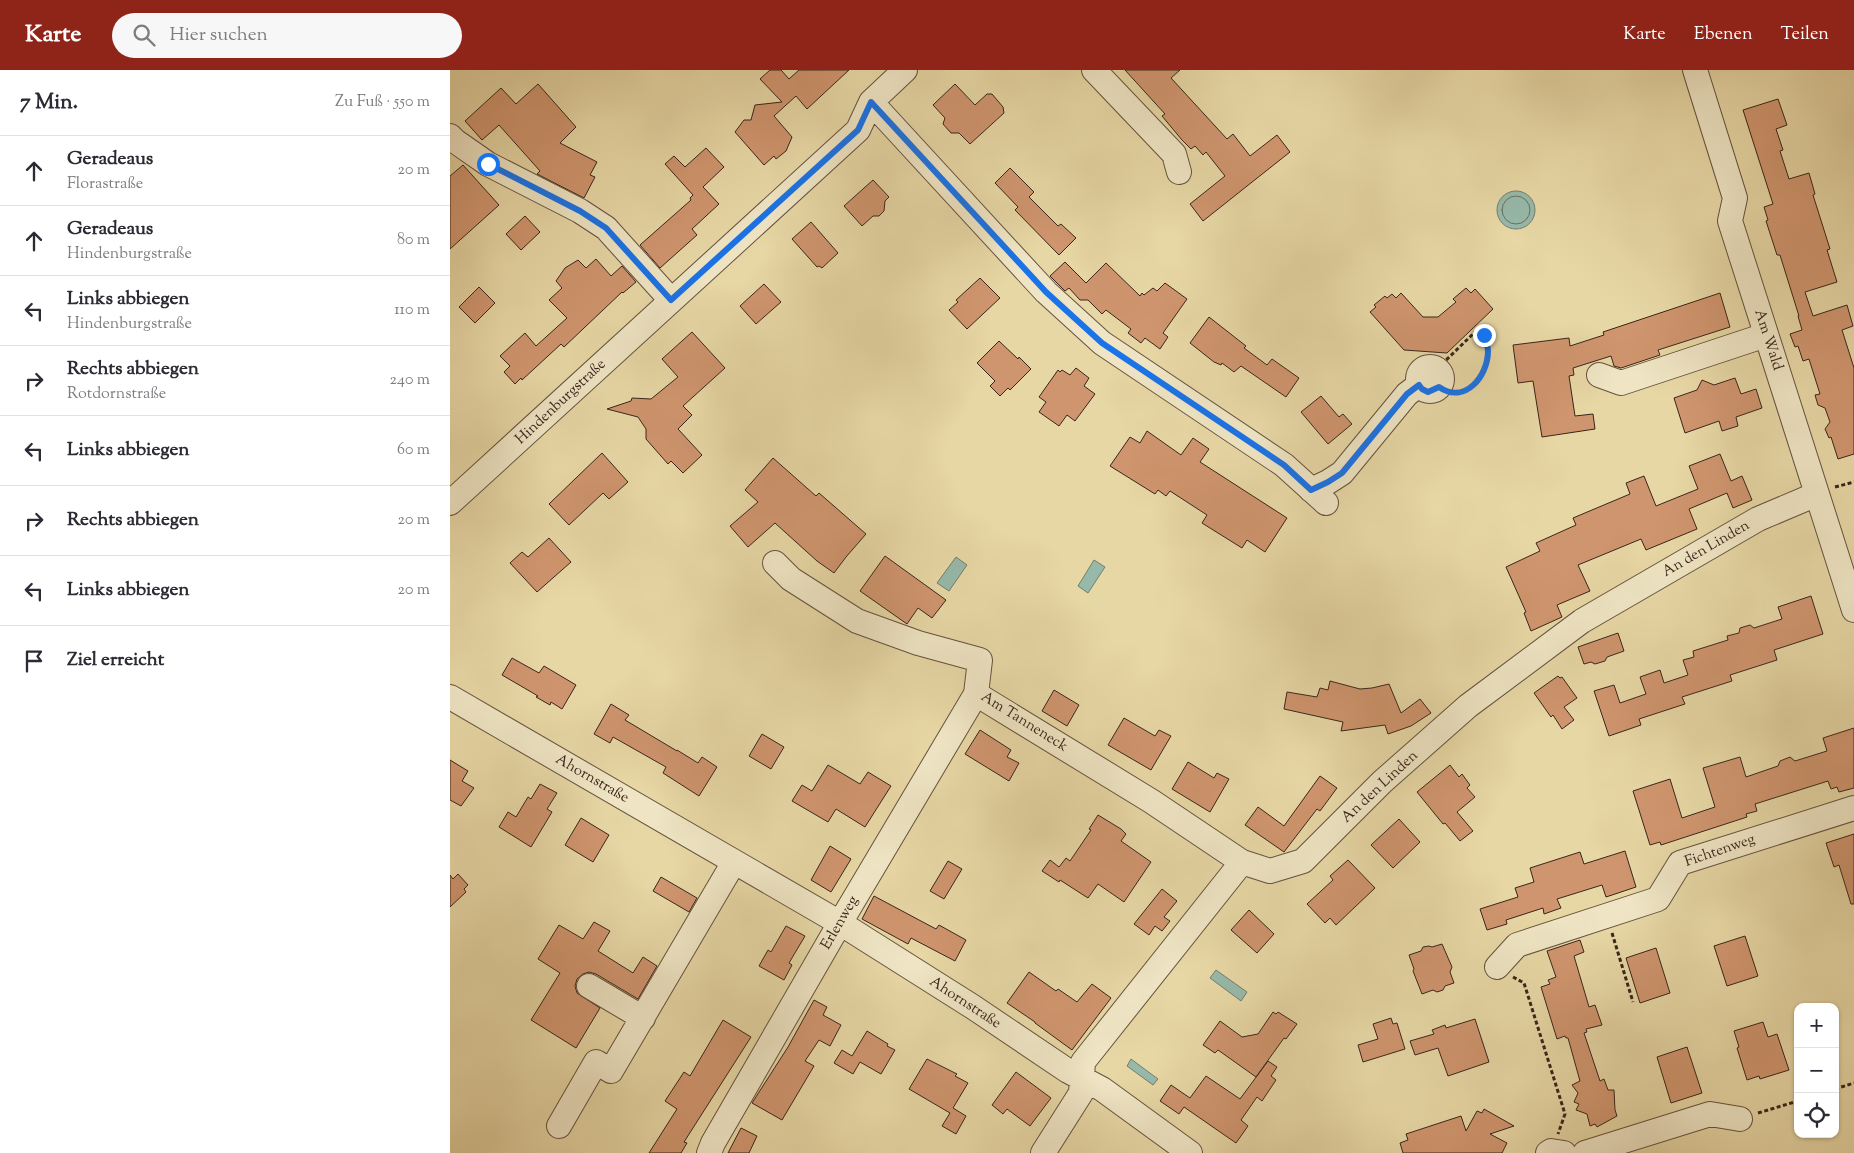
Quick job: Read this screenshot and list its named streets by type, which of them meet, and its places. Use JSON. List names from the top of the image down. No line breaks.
{"streets":{"street":["Am Wald","Hindenburgstraße","An den Linden","Am Tanneneck","Ahornstraße","Fichtenweg","Erlenweg"]},"crossings":[["Am Wald","An den Linden"],["An den Linden","Am Tanneneck"],["Am Tanneneck","Erlenweg"],["Ahornstraße","Erlenweg"]],"page":{"header":"Karte","search":"Hier suchen","nav":["Karte","Ebenen","Teilen"],"heading":["7 Min.","Zu Fuß · 550 m"],"list":[["Geradeaus","Florastraße","20 m"],["Geradeaus","Hindenburgstraße","80 m"],["Links abbiegen","Hindenburgstraße","110 m"],["Rechts abbiegen","Rotdornstraße","240 m"],["Links abbiegen","60 m"],["Rechts abbiegen","20 m"],["Links abbiegen","20 m"],"Ziel erreicht"],"map_buttons":["+","−"]}}
